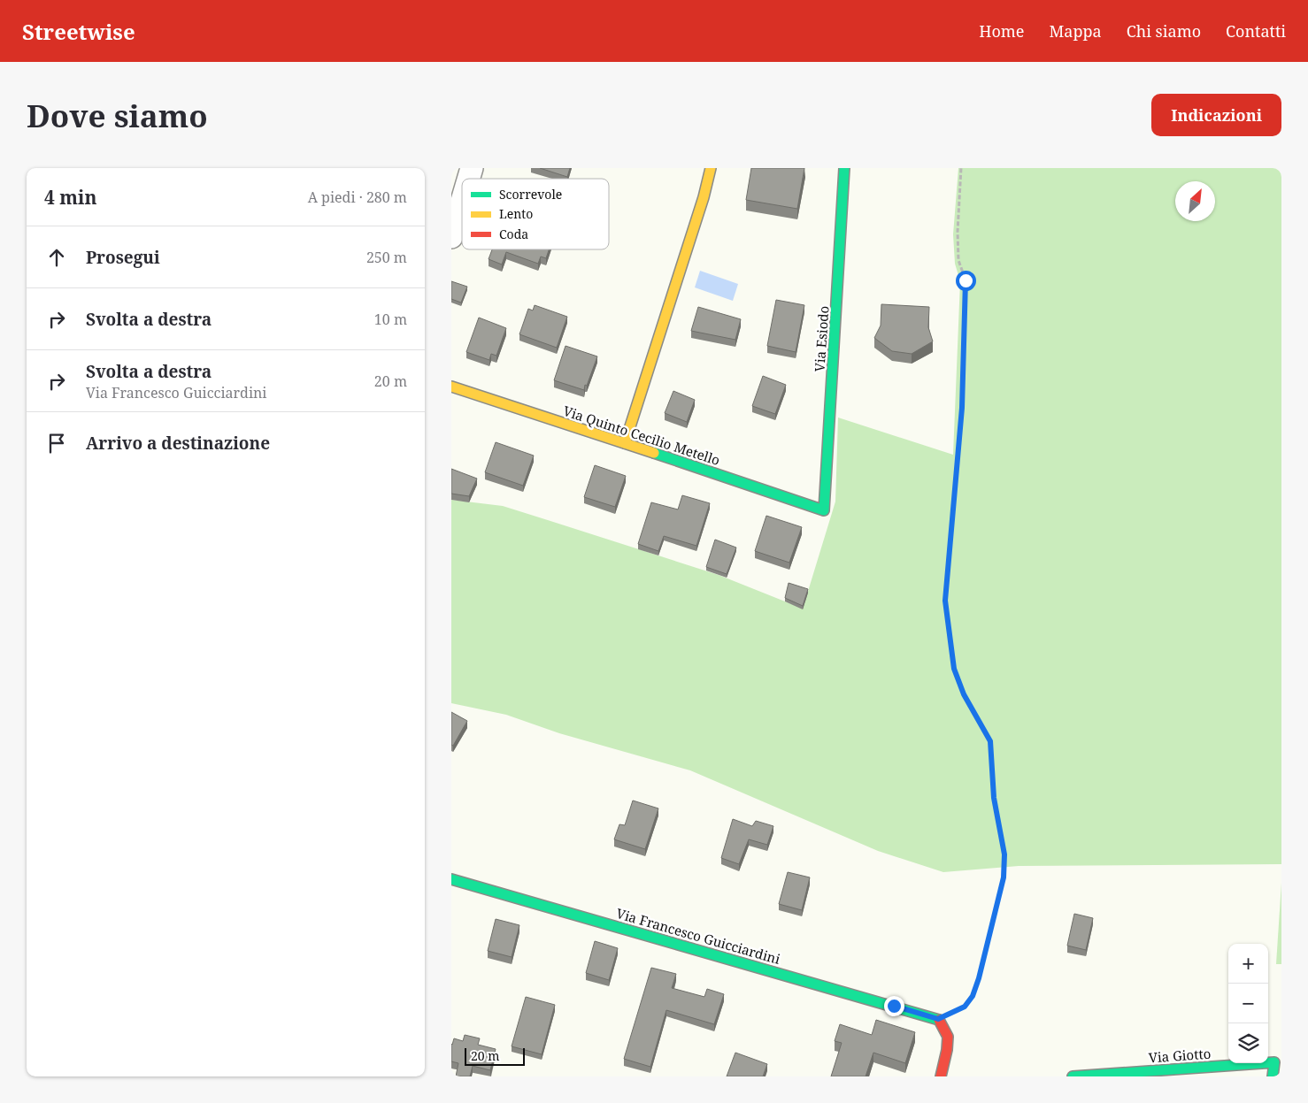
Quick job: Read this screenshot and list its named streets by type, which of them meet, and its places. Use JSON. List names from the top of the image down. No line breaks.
{"streets":{"street":["Via Esiodo","Via Quinto Cecilio Metello","Via Francesco Guicciardini","Via Giotto"]},"crossings":[["Via Esiodo","Via Quinto Cecilio Metello"]],"legend":["Scorrevole","Lento","Coda"],"scale_bar":"20 m","north":"top right","page":{"header":"Streetwise","nav":["Home","Mappa","Chi siamo","Contatti"],"buttons":"Indicazioni","title":"Dove siamo","heading":["4 min","A piedi · 280 m"],"list":[["Prosegui","250 m"],["Svolta a destra","10 m"],["Svolta a destra","Via Francesco Guicciardini","20 m"],"Arrivo a destinazione"],"map_buttons":["+","−"],"scale":"20 m"}}
